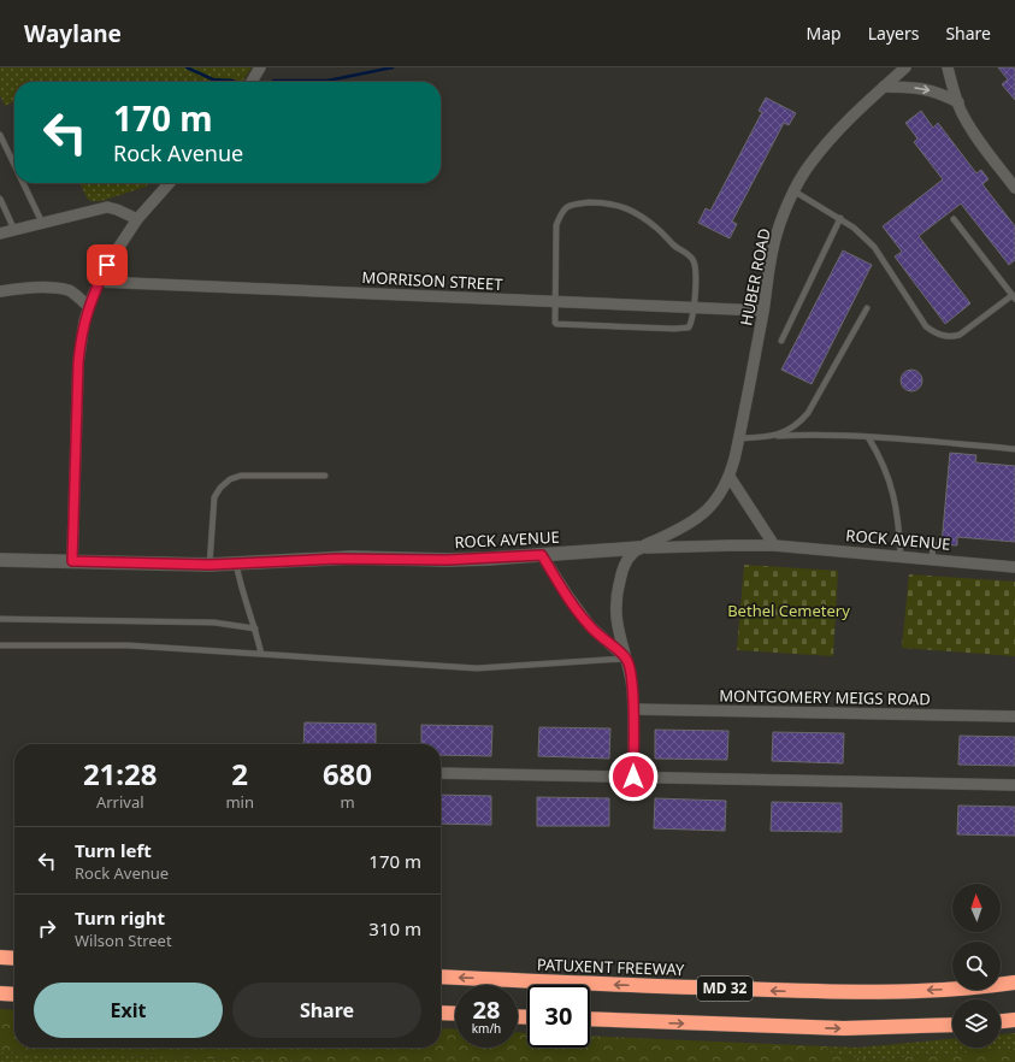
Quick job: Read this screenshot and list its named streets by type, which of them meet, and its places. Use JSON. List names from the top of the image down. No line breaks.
{"streets":{"highway":["PATUXENT FREEWAY","MD 32"],"street":["HUBER ROAD","MORRISON STREET","ROCK AVENUE","MONTGOMERY MEIGS ROAD"]},"crossings":[["HUBER ROAD","MORRISON STREET"],["HUBER ROAD","ROCK AVENUE"]],"parks":["Bethel Cemetery"],"north":"top","page":{"header":"Waylane","nav":["Map","Layers","Share"],"turn":["170 m","Rock Avenue"],"eta":["21:28","Arrival","2","min","680","m"],"list":[{"name":"Turn left","note":"Rock Avenue","value":"170 m"},{"name":"Turn right","note":"Wilson Street","value":"310 m"}],"buttons":["Exit","Share"],"speed":"28 km/h","limit":"30"}}
